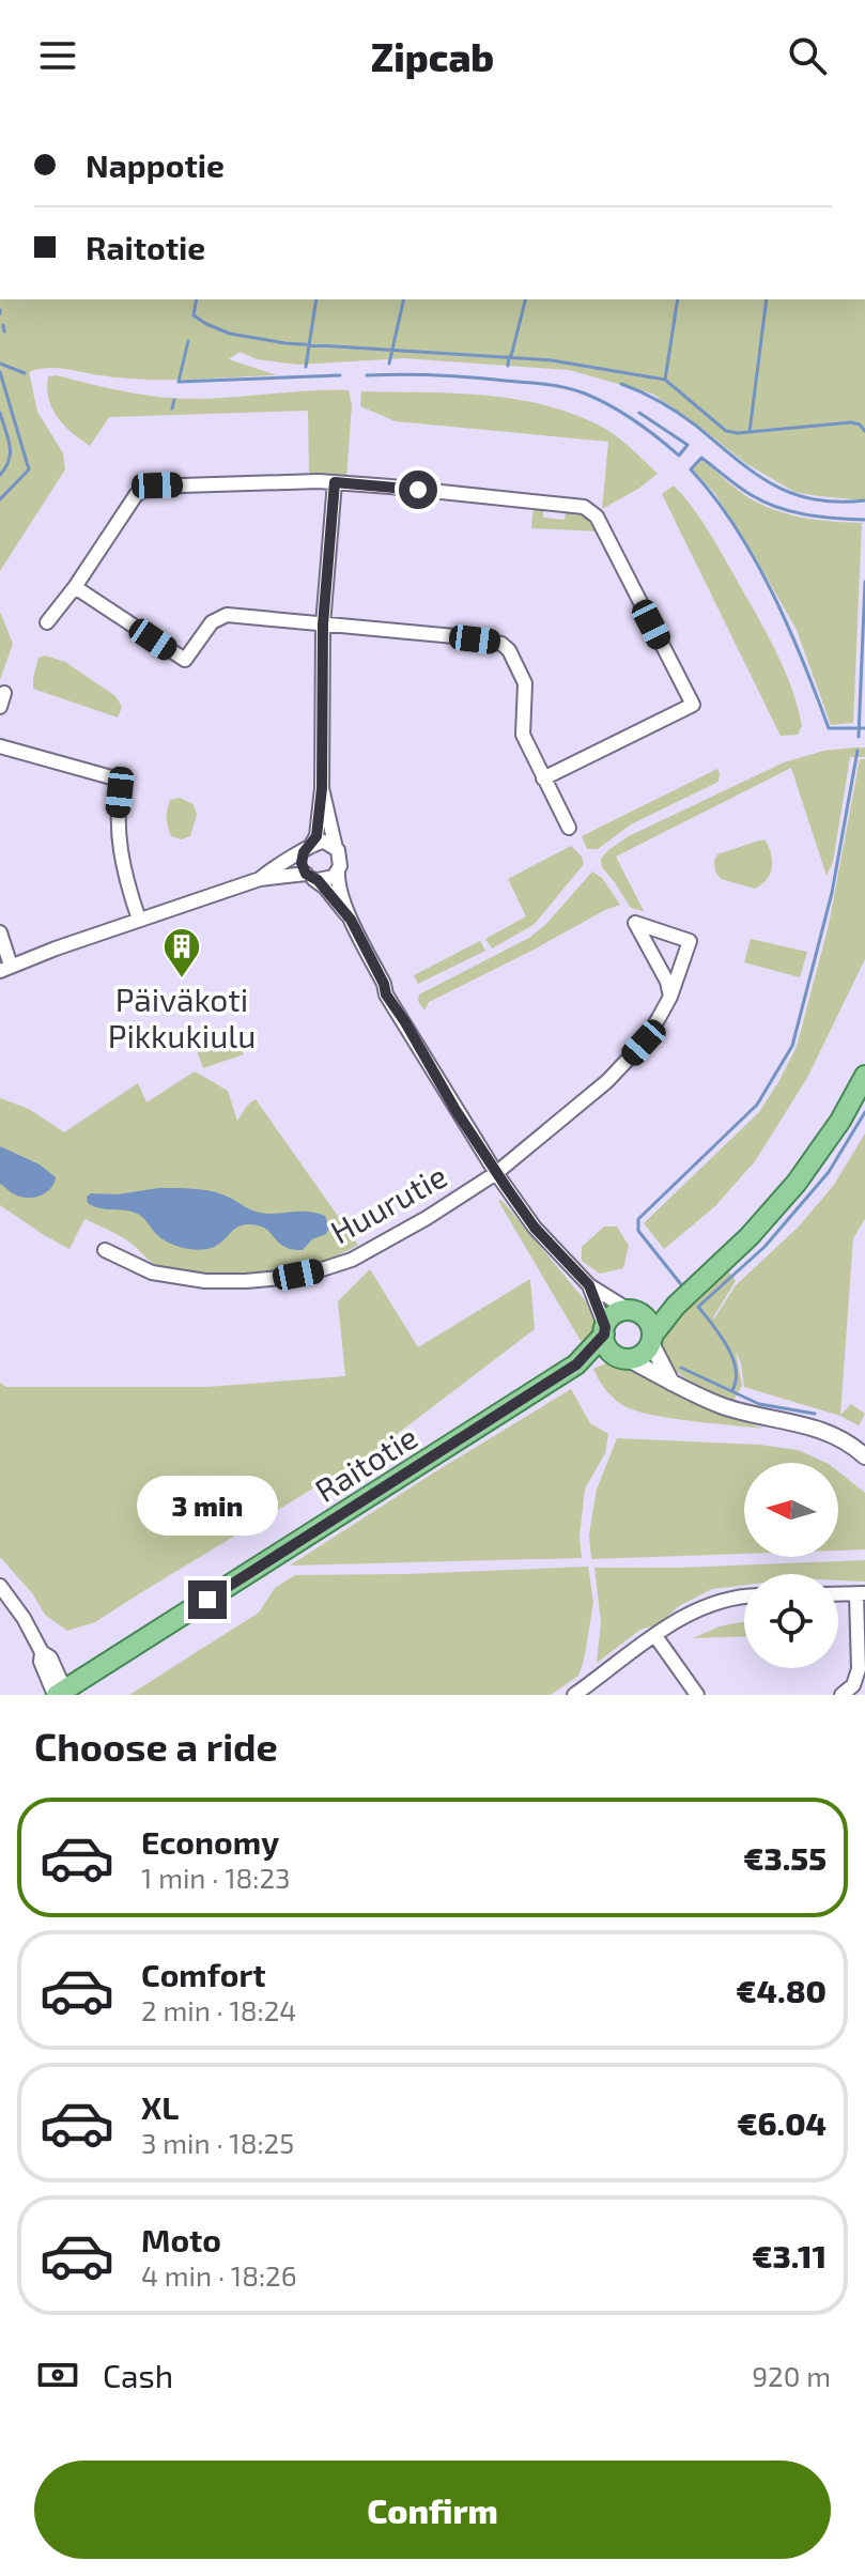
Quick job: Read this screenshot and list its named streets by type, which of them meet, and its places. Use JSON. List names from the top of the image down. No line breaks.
{"streets":{"main road":["Raitotie"],"street":["Huurutie"]},"places":{"building":["Päiväkoti Pikkukiulu"]},"north":"left","page":{"header":"Zipcab","banner":["Nappotie","Raitotie"],"bubble":"3 min","heading":"Choose a ride","list":[{"name":"Economy","note":"1 min · 18:23","value":"€3.55"},{"name":"Comfort","note":"2 min · 18:24","value":"€4.80"},{"name":"XL","note":"3 min · 18:25","value":"€6.04"},{"name":"Moto","note":"4 min · 18:26","value":"€3.11"}],"pay":["Cash","920 m"],"buttons":"Confirm"}}
